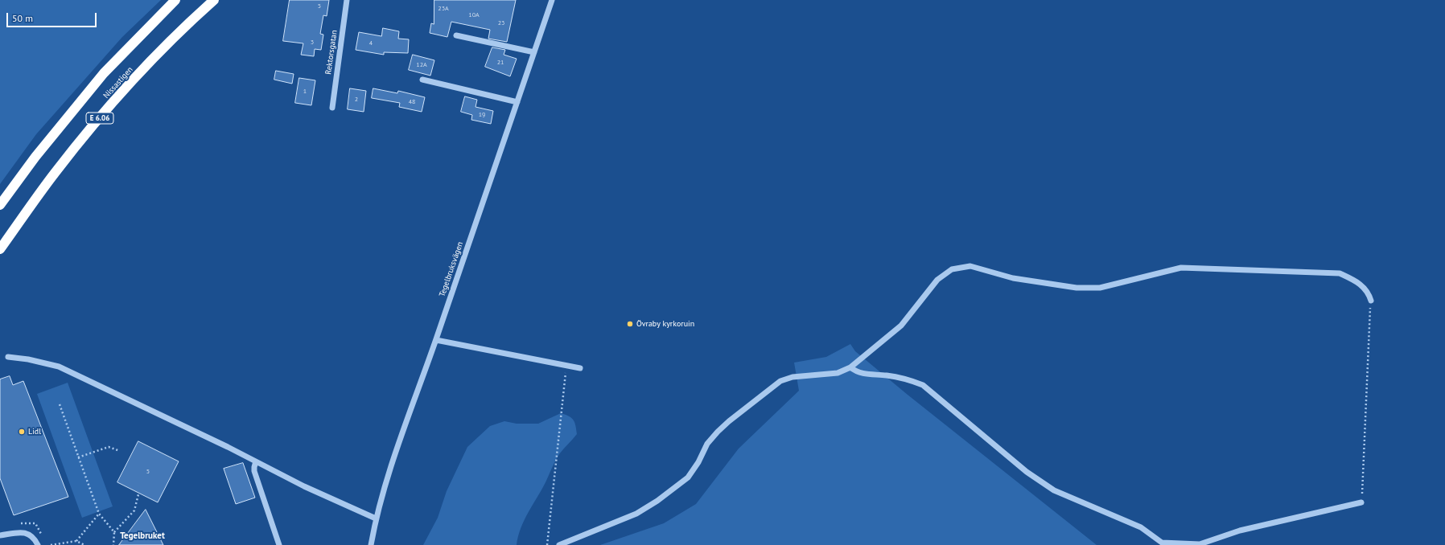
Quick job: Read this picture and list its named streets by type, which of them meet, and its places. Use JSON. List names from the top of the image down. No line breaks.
{"streets":{"highway":["Nissastigen","E 6.06"],"street":["Rektorsgatan","Tegelbruksvägen"]},"districts":["Tegelbruket"],"places":["Övraby kyrkoruin","Lidl"],"house_numbers":["5","23A","10A","23","3","4","21","12A","1","2","48","19","5"],"scale_bar":"50 m"}
